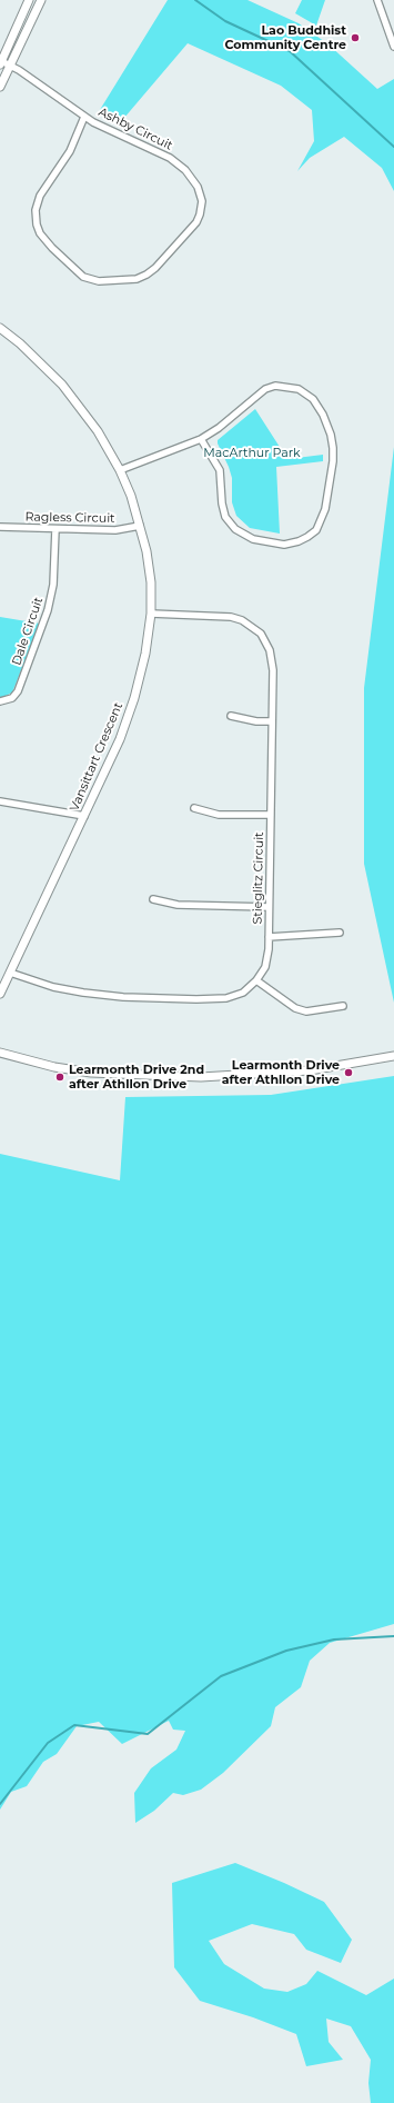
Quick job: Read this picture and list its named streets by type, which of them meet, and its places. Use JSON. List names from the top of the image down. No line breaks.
{"streets":{"street":["Ashby Circuit","Ragless Circuit","Dale Circuit","Vansittart Crescent","Stieglitz Circuit"]},"crossings":[["Ragless Circuit","Dale Circuit"],["Ragless Circuit","Vansittart Crescent"],["Vansittart Crescent","Stieglitz Circuit"]],"parks":["MacArthur Park"],"places":["Lao Buddhist Community Centre","Learmonth Drive after Athllon Drive","Learmonth Drive 2nd after Athllon Drive"]}
